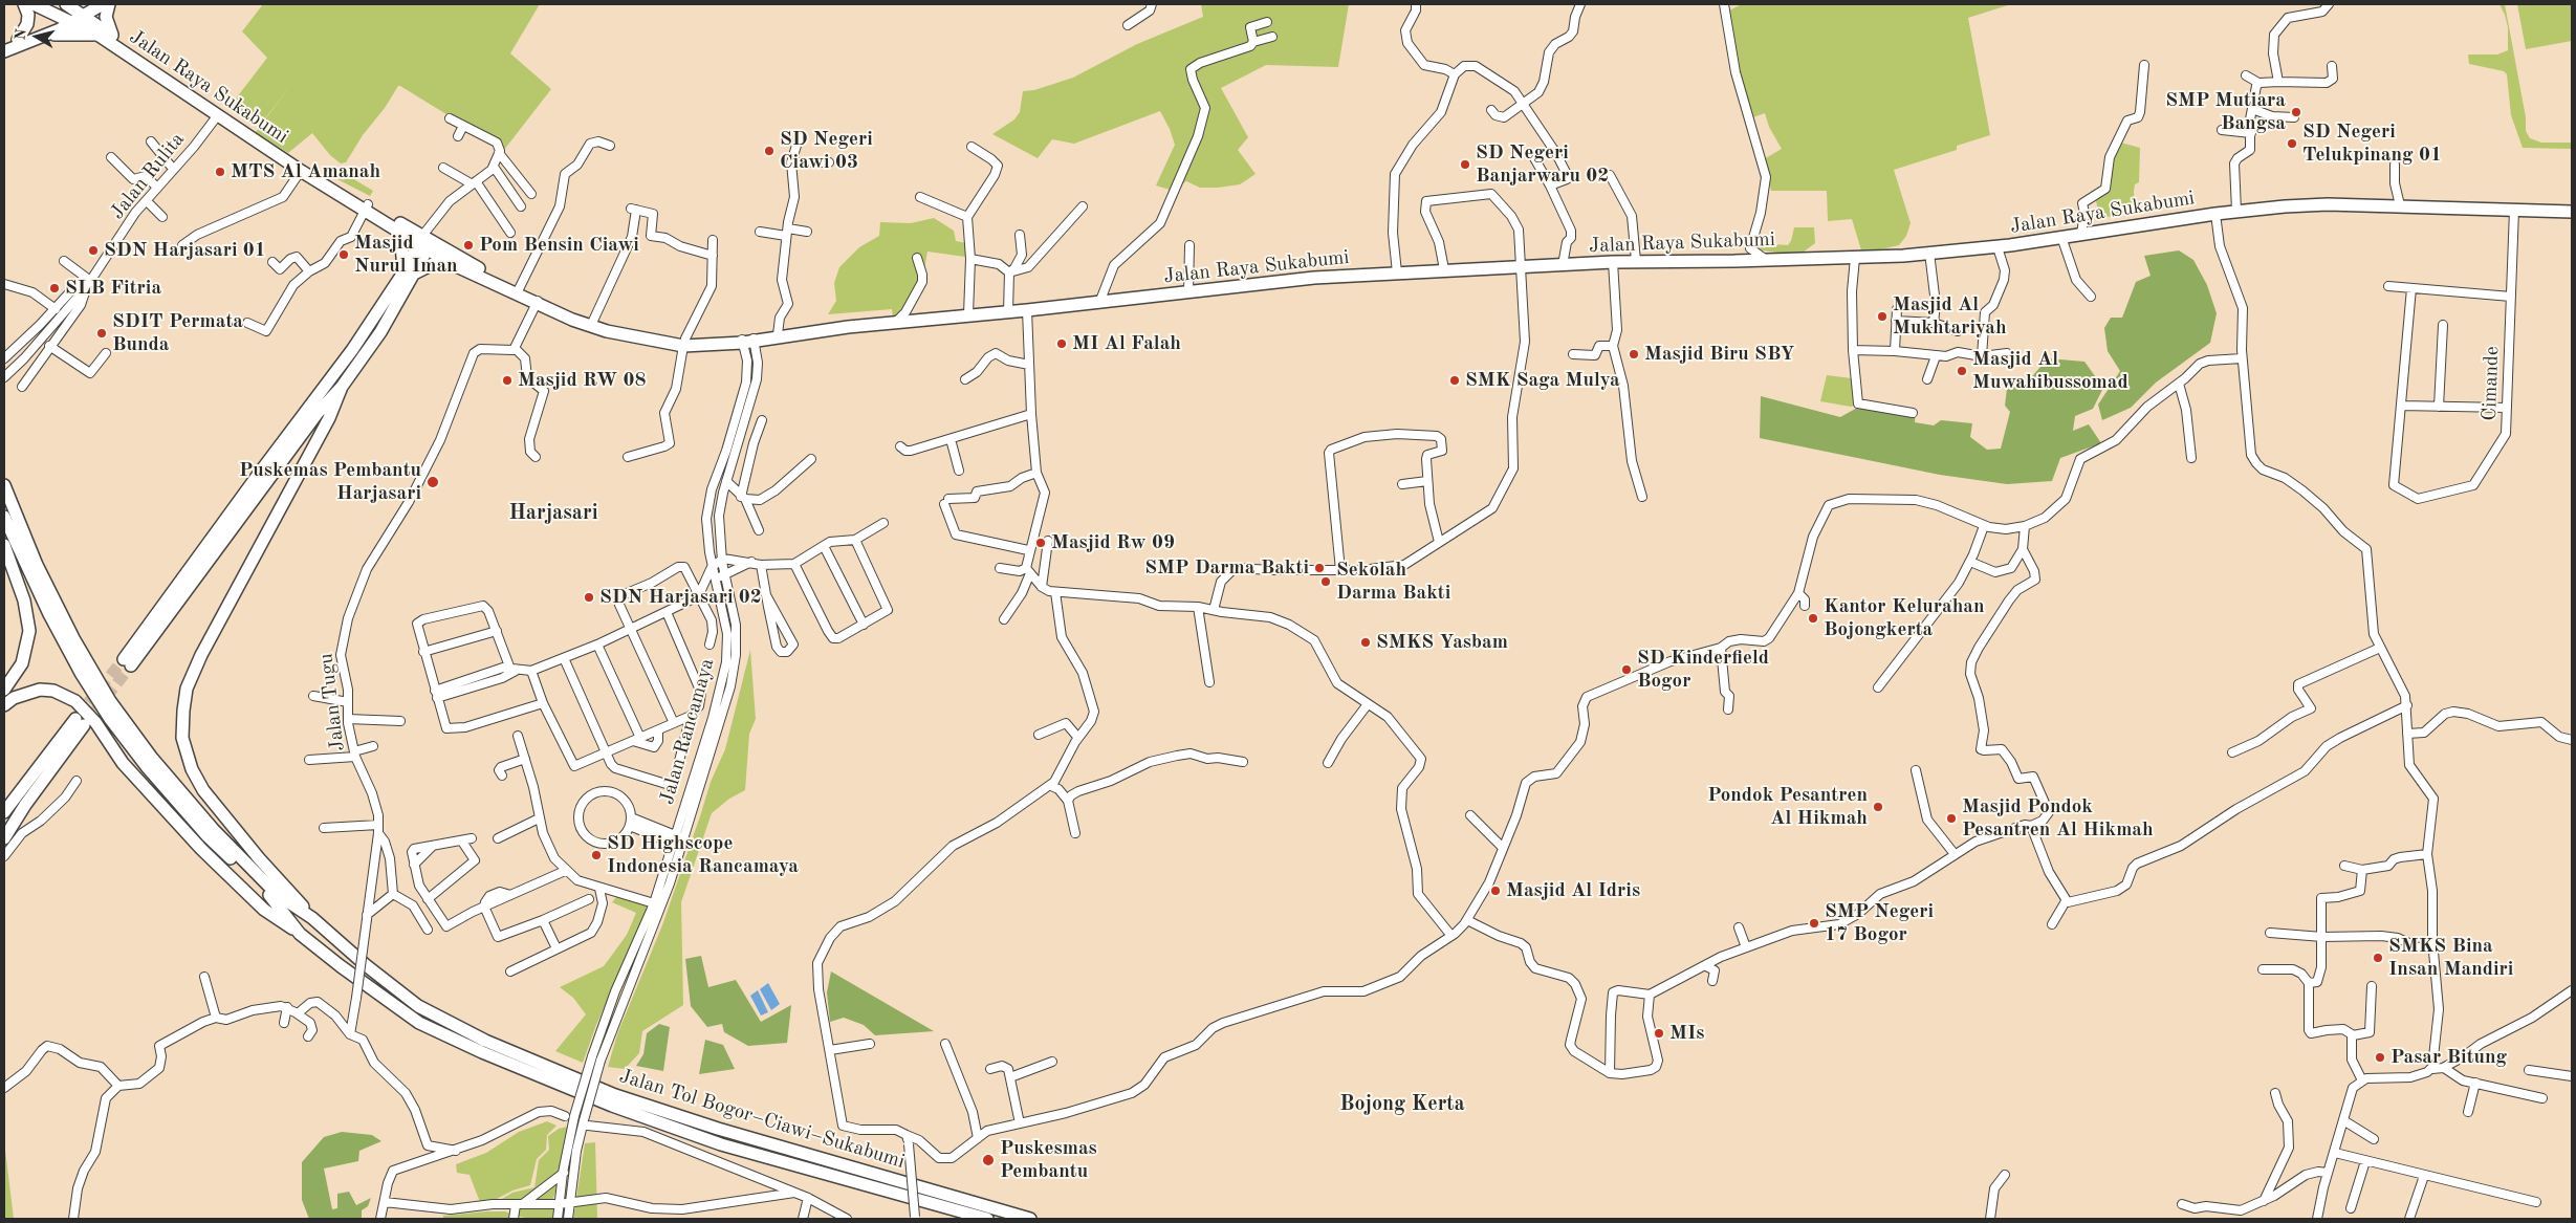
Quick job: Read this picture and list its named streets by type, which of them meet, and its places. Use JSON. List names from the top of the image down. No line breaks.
{"streets":{"highway":["Jalan Raya Sukabumi","Jalan Tol Bogor–Ciawi–Sukabumi"],"street":["Jalan Rulita","Cimande","Jalan Tugu","Jalan Rancamaya"]},"crossings":[["Jalan Raya Sukabumi","Jalan Rulita"],["Jalan Raya Sukabumi","Cimande"],["Jalan Raya Sukabumi","Jalan Rancamaya"]],"districts":["Harjasari","Bojong Kerta"],"places":["SMP Mutiara Bangsa","SD Negeri Telukpinang 01","SD Negeri Ciawi 03","SD Negeri Banjarwaru 02","MTS Al Amanah","Pom Bensin Ciawi","SDN Harjasari 01","Masjid Nurul Iman","SLB Fitria","Masjid Al Mukhtariyah","SDIT Permata Bunda","MI Al Falah","Masjid Biru SBY","Masjid Al Muwahibussomad","Masjid RW 08","SMK Saga Mulya","Puskemas Pembantu Harjasari","Masjid Rw 09","SMP Darma Bakti","Sekolah Darma Bakti","SDN Harjasari 02","Kantor Kelurahan Bojongkerta","SMKS Yasbam","SD Kinderfield Bogor","Pondok Pesantren Al Hikmah","Masjid Pondok Pesantren Al Hikmah","SD Highscope Indonesia Rancamaya","Masjid Al Idris","SMP Negeri 17 Bogor","SMKS Bina Insan Mandiri","MIs","Pasar Bitung","Puskesmas Pembantu"],"north":"left"}
